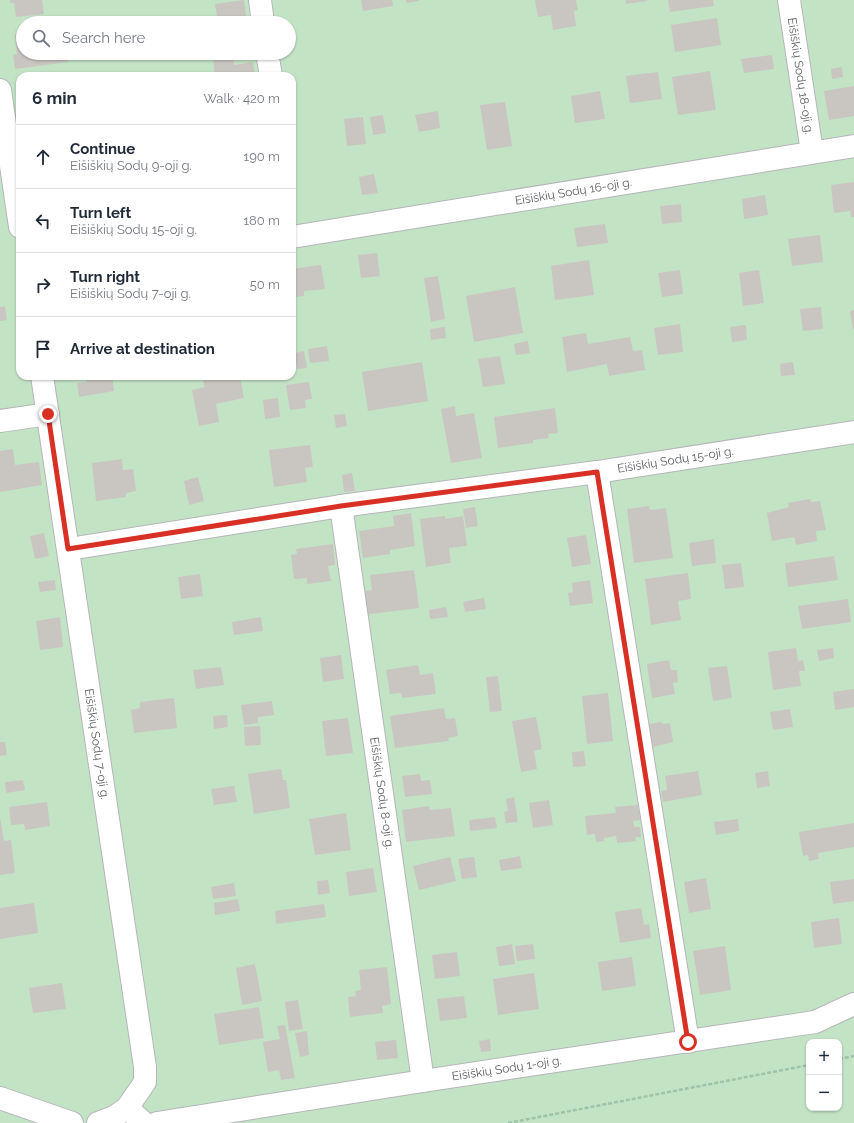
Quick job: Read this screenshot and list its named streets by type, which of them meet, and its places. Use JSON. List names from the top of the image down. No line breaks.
{"streets":{"street":["Eišiškių Sodų 18-oji g.","Eišiškių Sodų 16-oji g.","Eišiškių Sodų 15-oji g.","Eišiškių Sodų 7-oji g.","Eišiškių Sodų 8-oji g.","Eišiškių Sodų 1-oji g."]},"crossings":[["Eišiškių Sodų 18-oji g.","Eišiškių Sodų 16-oji g."],["Eišiškių Sodų 15-oji g.","Eišiškių Sodų 7-oji g."],["Eišiškių Sodų 15-oji g.","Eišiškių Sodų 8-oji g."],["Eišiškių Sodų 8-oji g.","Eišiškių Sodų 1-oji g."]],"page":{"search":"Search here","heading":["6 min","Walk · 420 m"],"list":[["Continue","Eišiškių Sodų 9-oji g.","190 m"],["Turn left","Eišiškių Sodų 15-oji g.","180 m"],["Turn right","Eišiškių Sodų 7-oji g.","50 m"],"Arrive at destination"],"map_buttons":["+","−"]}}
